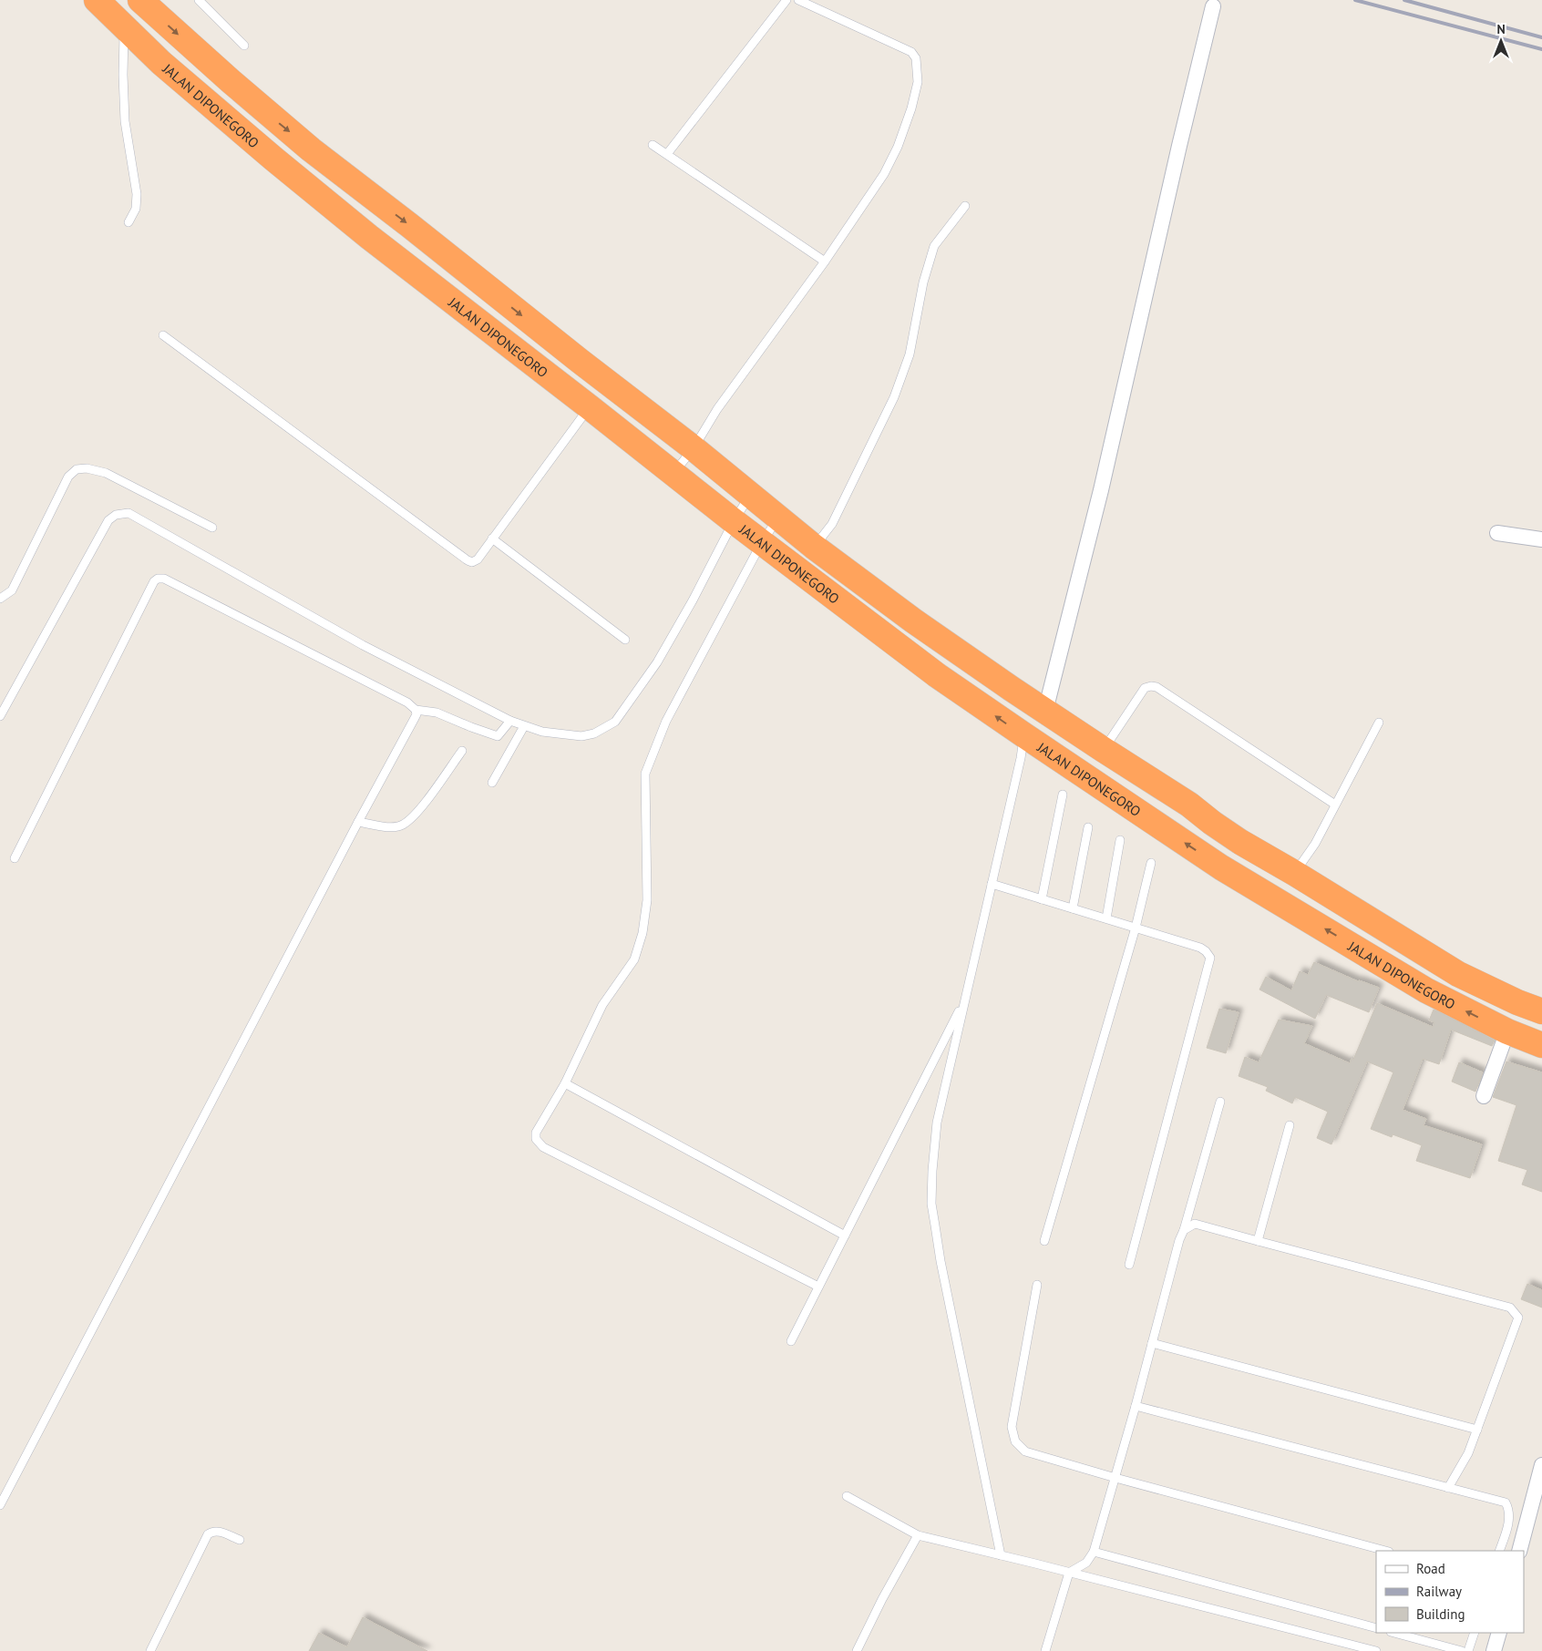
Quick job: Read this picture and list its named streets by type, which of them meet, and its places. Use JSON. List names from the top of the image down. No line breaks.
{"streets":{"highway":["JALAN DIPONEGORO"]},"legend":["Road","Railway","Building"],"north":"top"}
